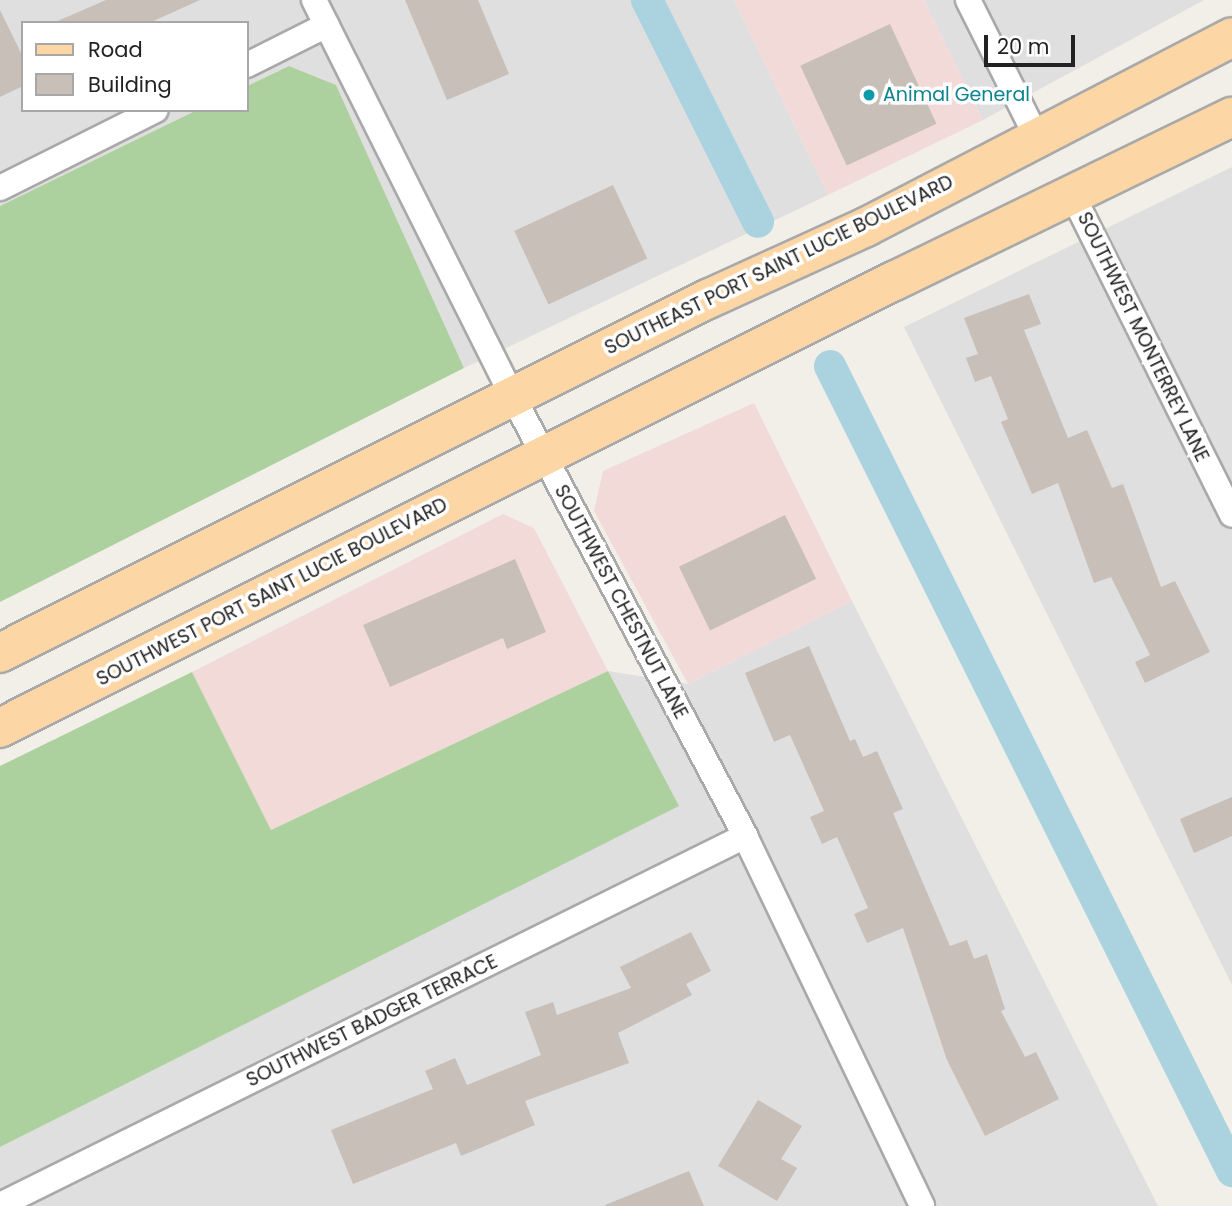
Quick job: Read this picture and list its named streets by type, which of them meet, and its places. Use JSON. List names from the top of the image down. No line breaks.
{"streets":{"main road":["SOUTHEAST PORT SAINT LUCIE BOULEVARD","SOUTHWEST PORT SAINT LUCIE BOULEVARD"],"street":["SOUTHWEST MONTERREY LANE","SOUTHWEST CHESTNUT LANE","SOUTHWEST BADGER TERRACE"]},"crossings":[["SOUTHEAST PORT SAINT LUCIE BOULEVARD","SOUTHWEST CHESTNUT LANE"],["SOUTHWEST PORT SAINT LUCIE BOULEVARD","SOUTHWEST CHESTNUT LANE"],["SOUTHWEST CHESTNUT LANE","SOUTHWEST BADGER TERRACE"]],"places":["Animal General"],"legend":["Road","Building"],"scale_bar":"20 m"}
